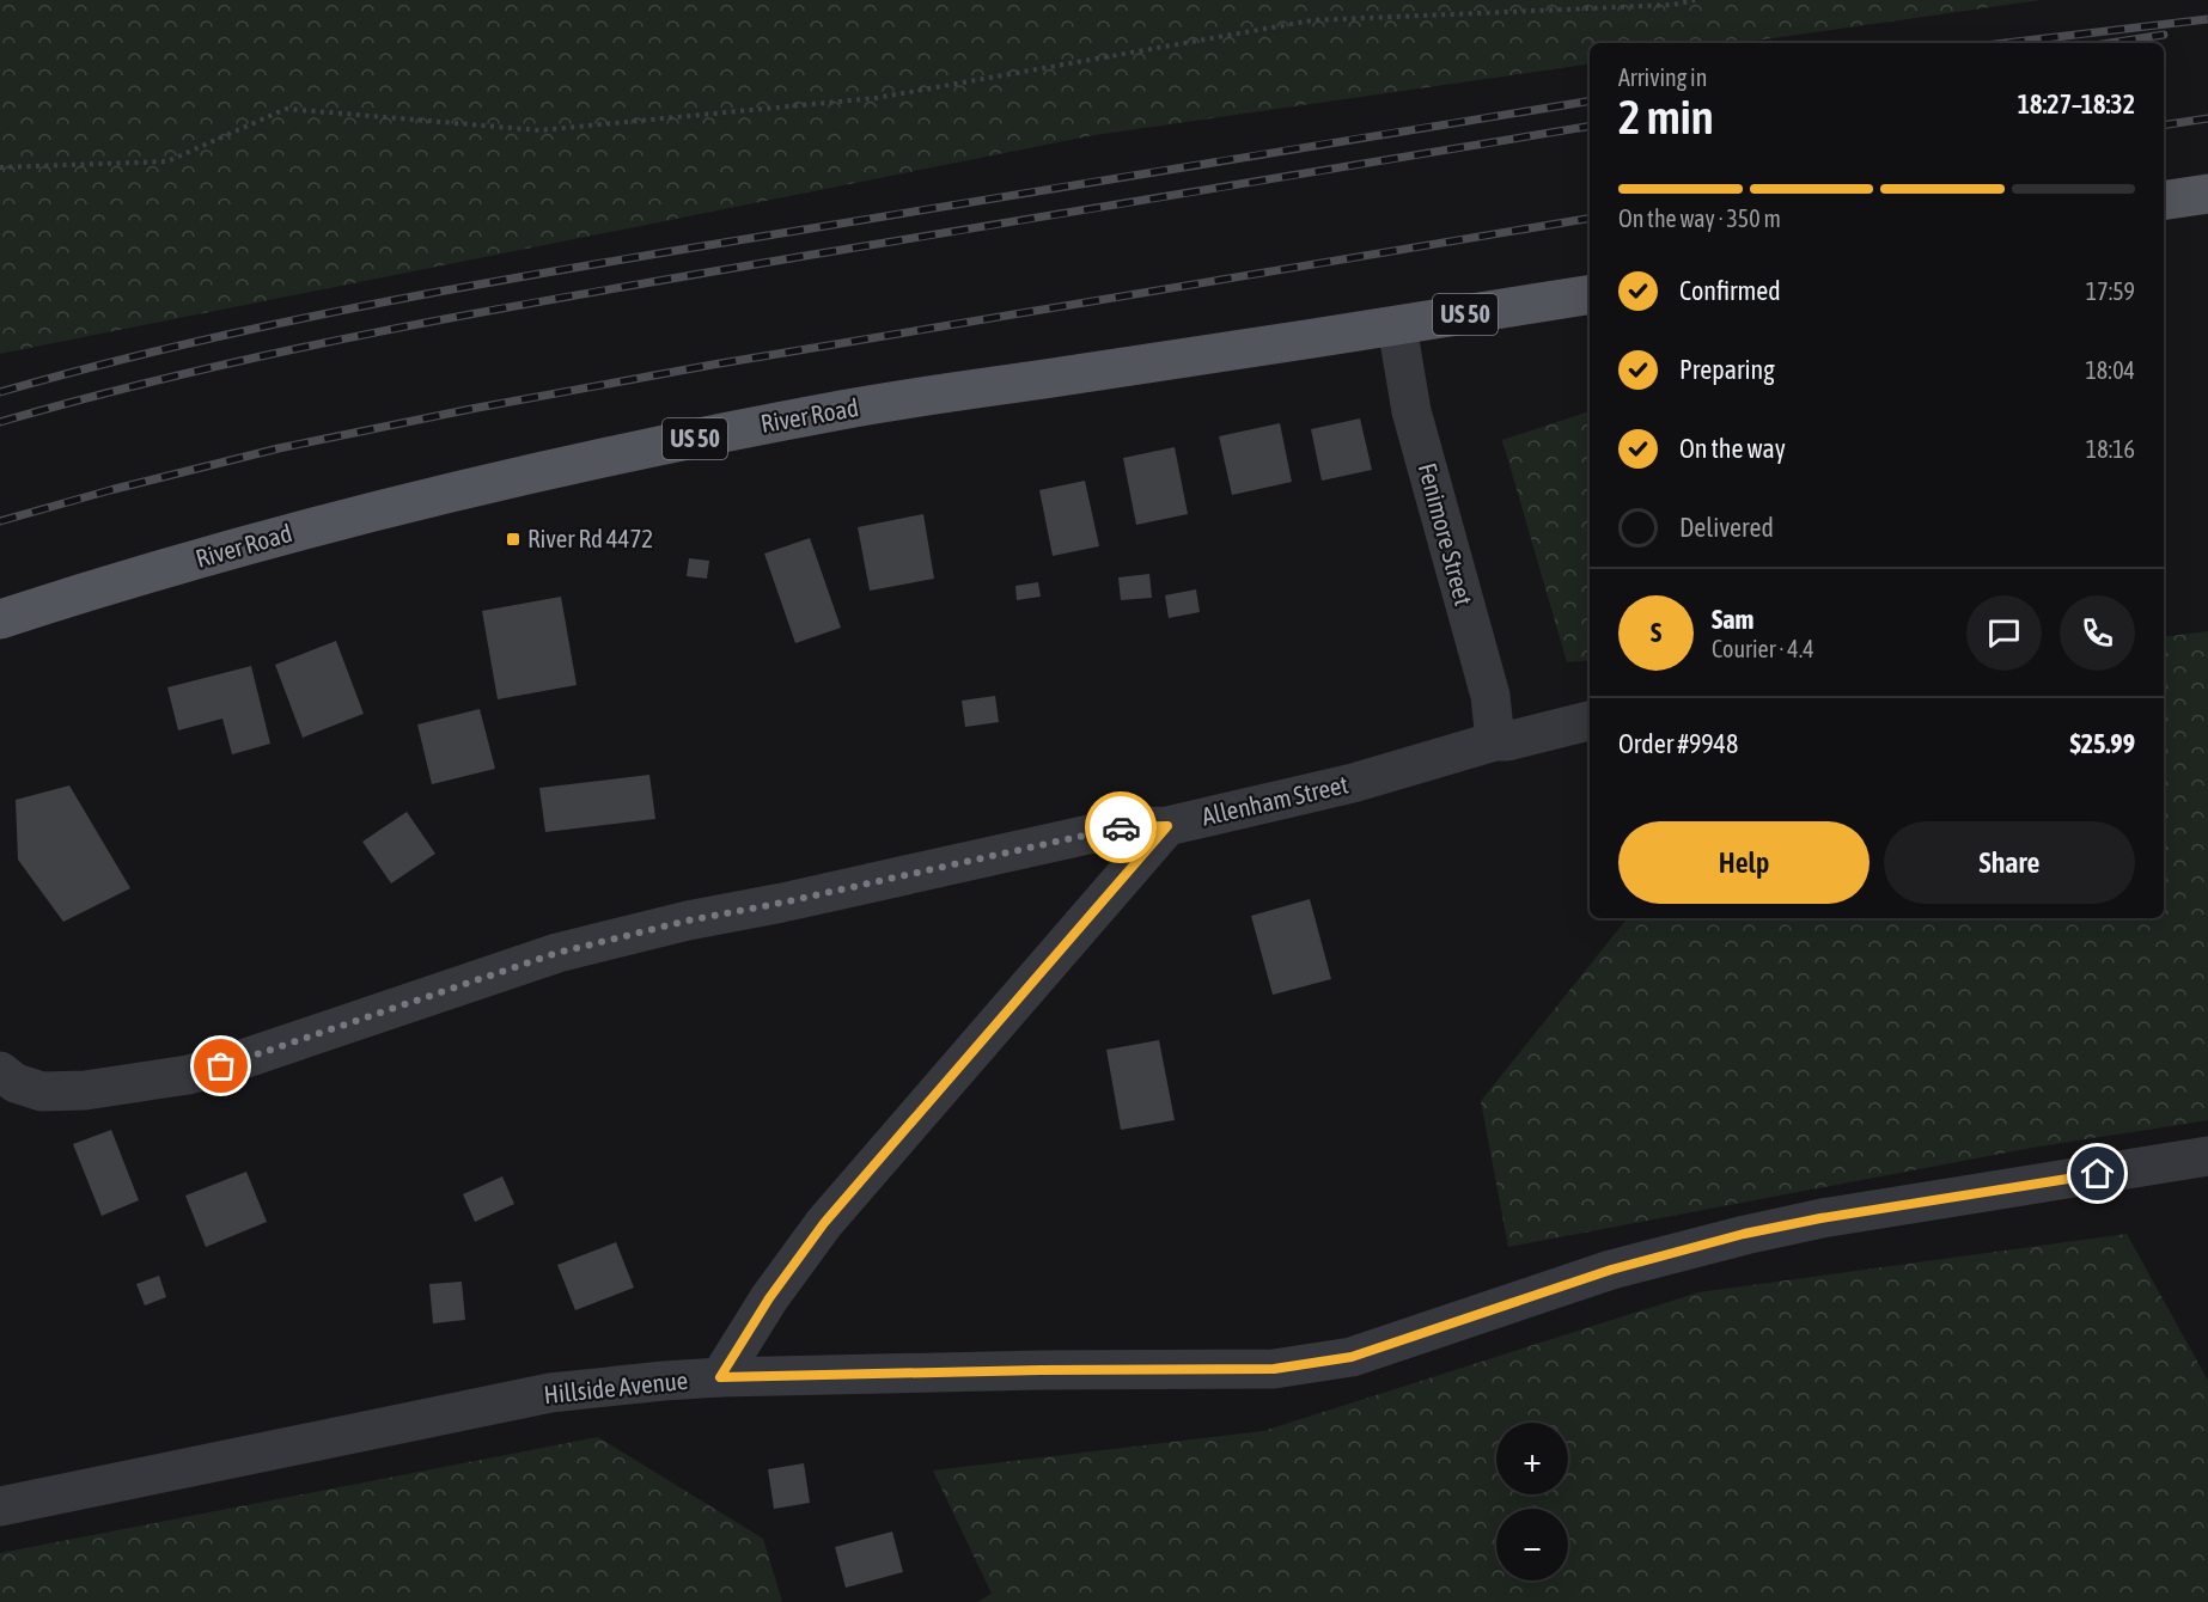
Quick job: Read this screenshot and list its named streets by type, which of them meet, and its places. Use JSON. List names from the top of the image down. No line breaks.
{"streets":{"main road":["US 50","River Road"],"street":["Fenimore Street","Allenham Street","Hillside Avenue"]},"crossings":[["River Road","Fenimore Street"],["Fenimore Street","Allenham Street"]],"places":{"transit":["River Rd 4472"]},"page":{"heading":["2 min","Arriving in","18:27–18:32"],"panel":["Sam","Courier · 4.4","Order #9948","$25.99"],"bar":"On the way · 350 m","list":[["Confirmed","17:59"],["Preparing","18:04"],["On the way","18:16"],"Delivered"],"round":"S","buttons":["Help","Share"],"map_buttons":["+","−"]}}
